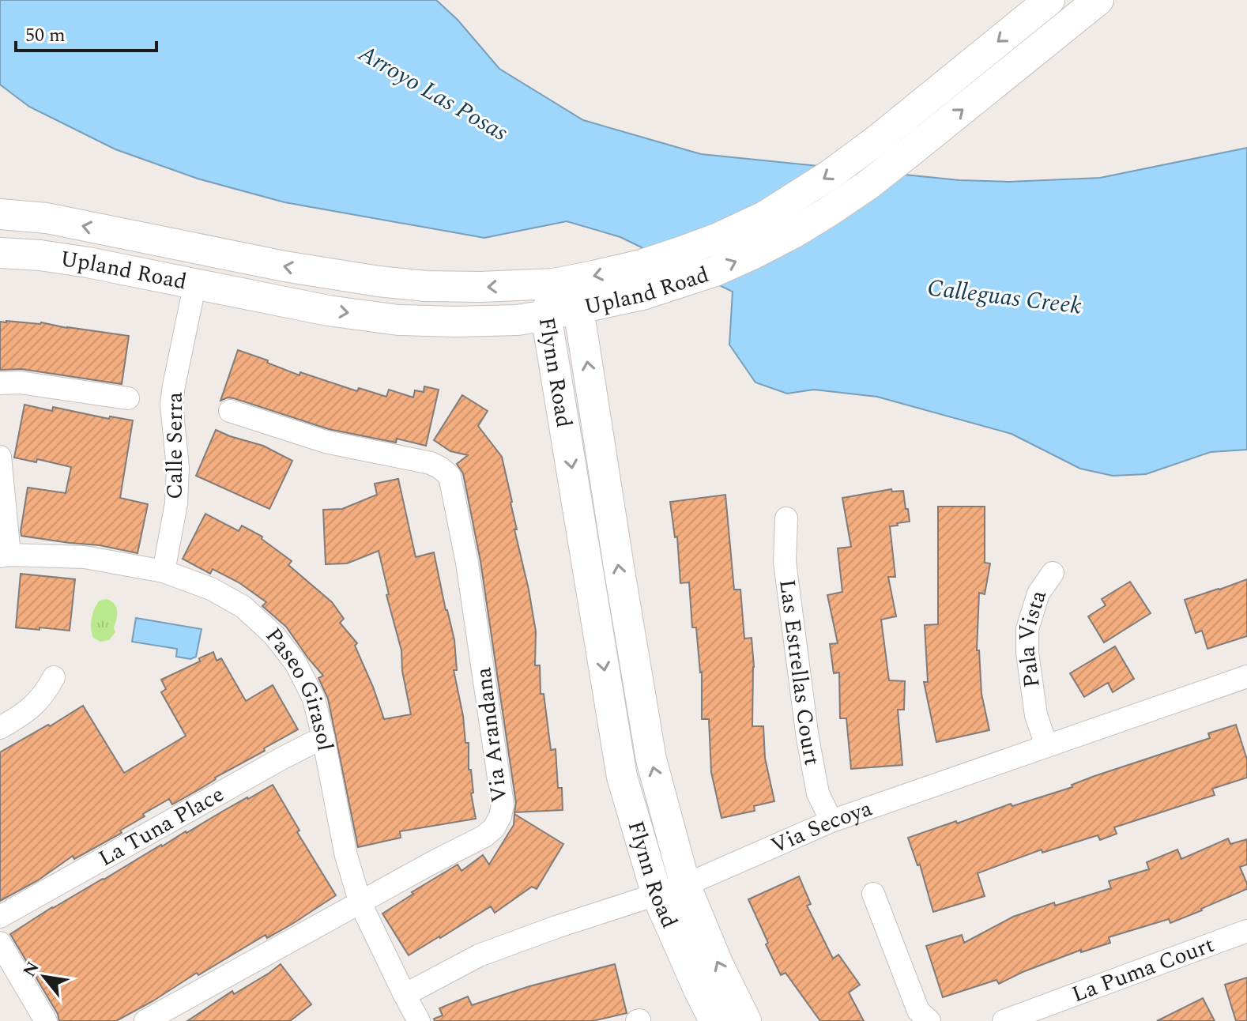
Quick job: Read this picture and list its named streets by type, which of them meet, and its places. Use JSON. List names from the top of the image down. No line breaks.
{"streets":{"main road":["Upland Road","Flynn Road"],"street":["Calle Serra","Pala Vista","Las Estrellas Court","Paseo Girasol","Via Arandana","La Tuna Place","Via Secoya","La Puma Court"]},"crossings":[["Upland Road","Flynn Road"],["Upland Road","Calle Serra"],["Flynn Road","Via Secoya"],["Calle Serra","Paseo Girasol"],["Pala Vista","Via Secoya"],["Las Estrellas Court","Via Secoya"],["Paseo Girasol","Via Arandana"],["Paseo Girasol","La Tuna Place"],["Paseo Girasol","Via Secoya"]],"water":["Arroyo Las Posas","Calleguas Creek"],"scale_bar":"50 m","north":"top left"}
